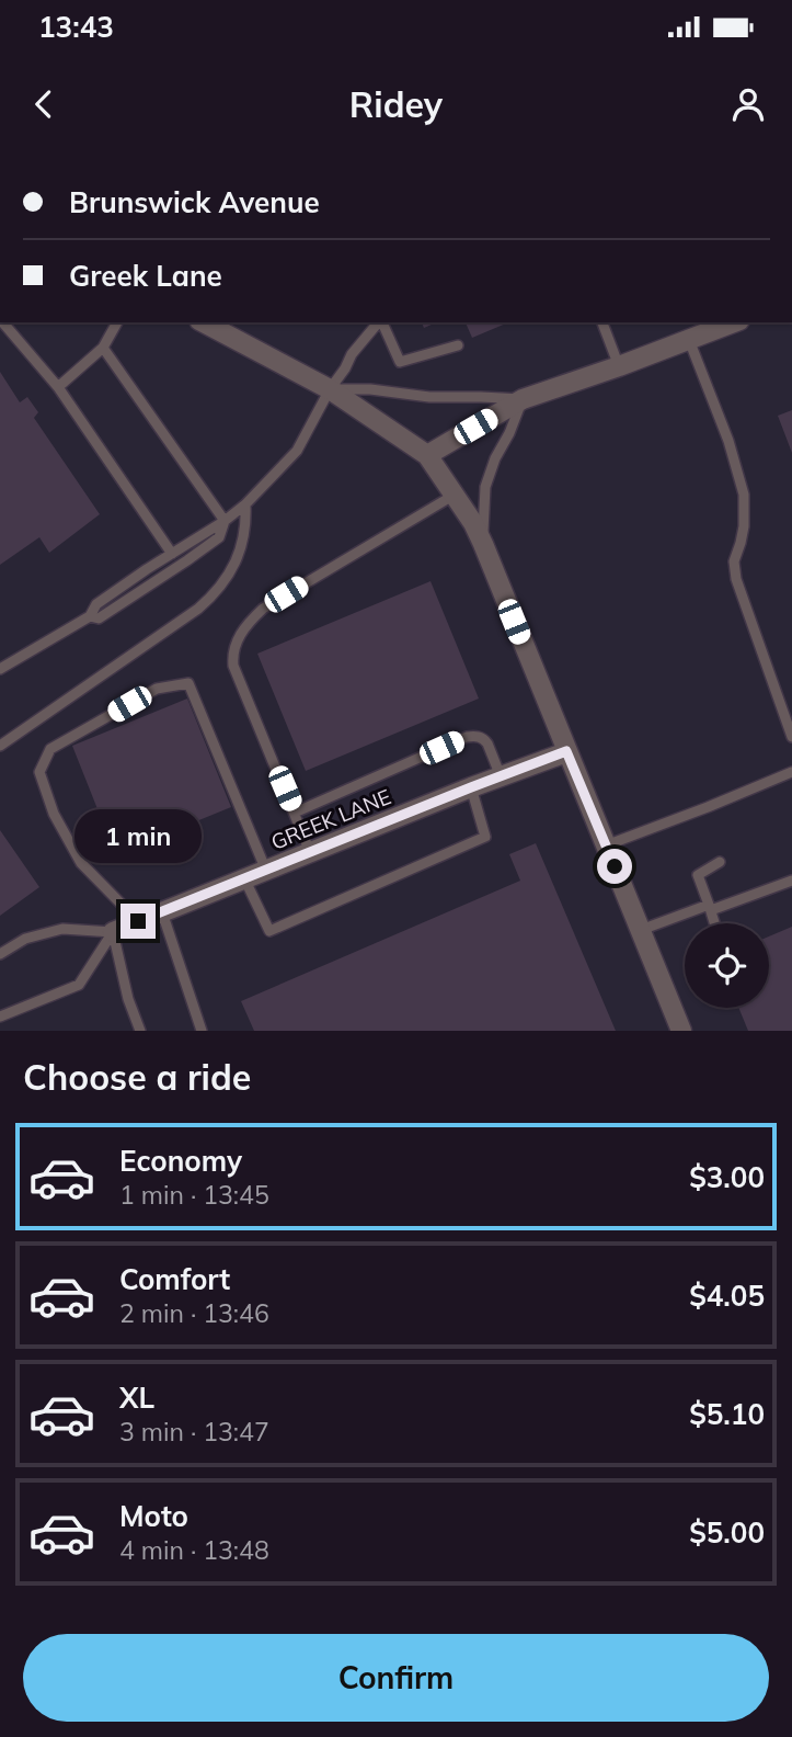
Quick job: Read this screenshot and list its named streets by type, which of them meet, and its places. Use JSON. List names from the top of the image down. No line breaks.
{"streets":{"street":["GREEK LANE"]},"page":{"status":"13:43","header":"Ridey","banner":["Brunswick Avenue","Greek Lane"],"bubble":"1 min","heading":"Choose a ride","list":[{"name":"Economy","note":"1 min · 13:45","value":"$3.00"},{"name":"Comfort","note":"2 min · 13:46","value":"$4.05"},{"name":"XL","note":"3 min · 13:47","value":"$5.10"},{"name":"Moto","note":"4 min · 13:48","value":"$5.00"}],"buttons":"Confirm"}}
